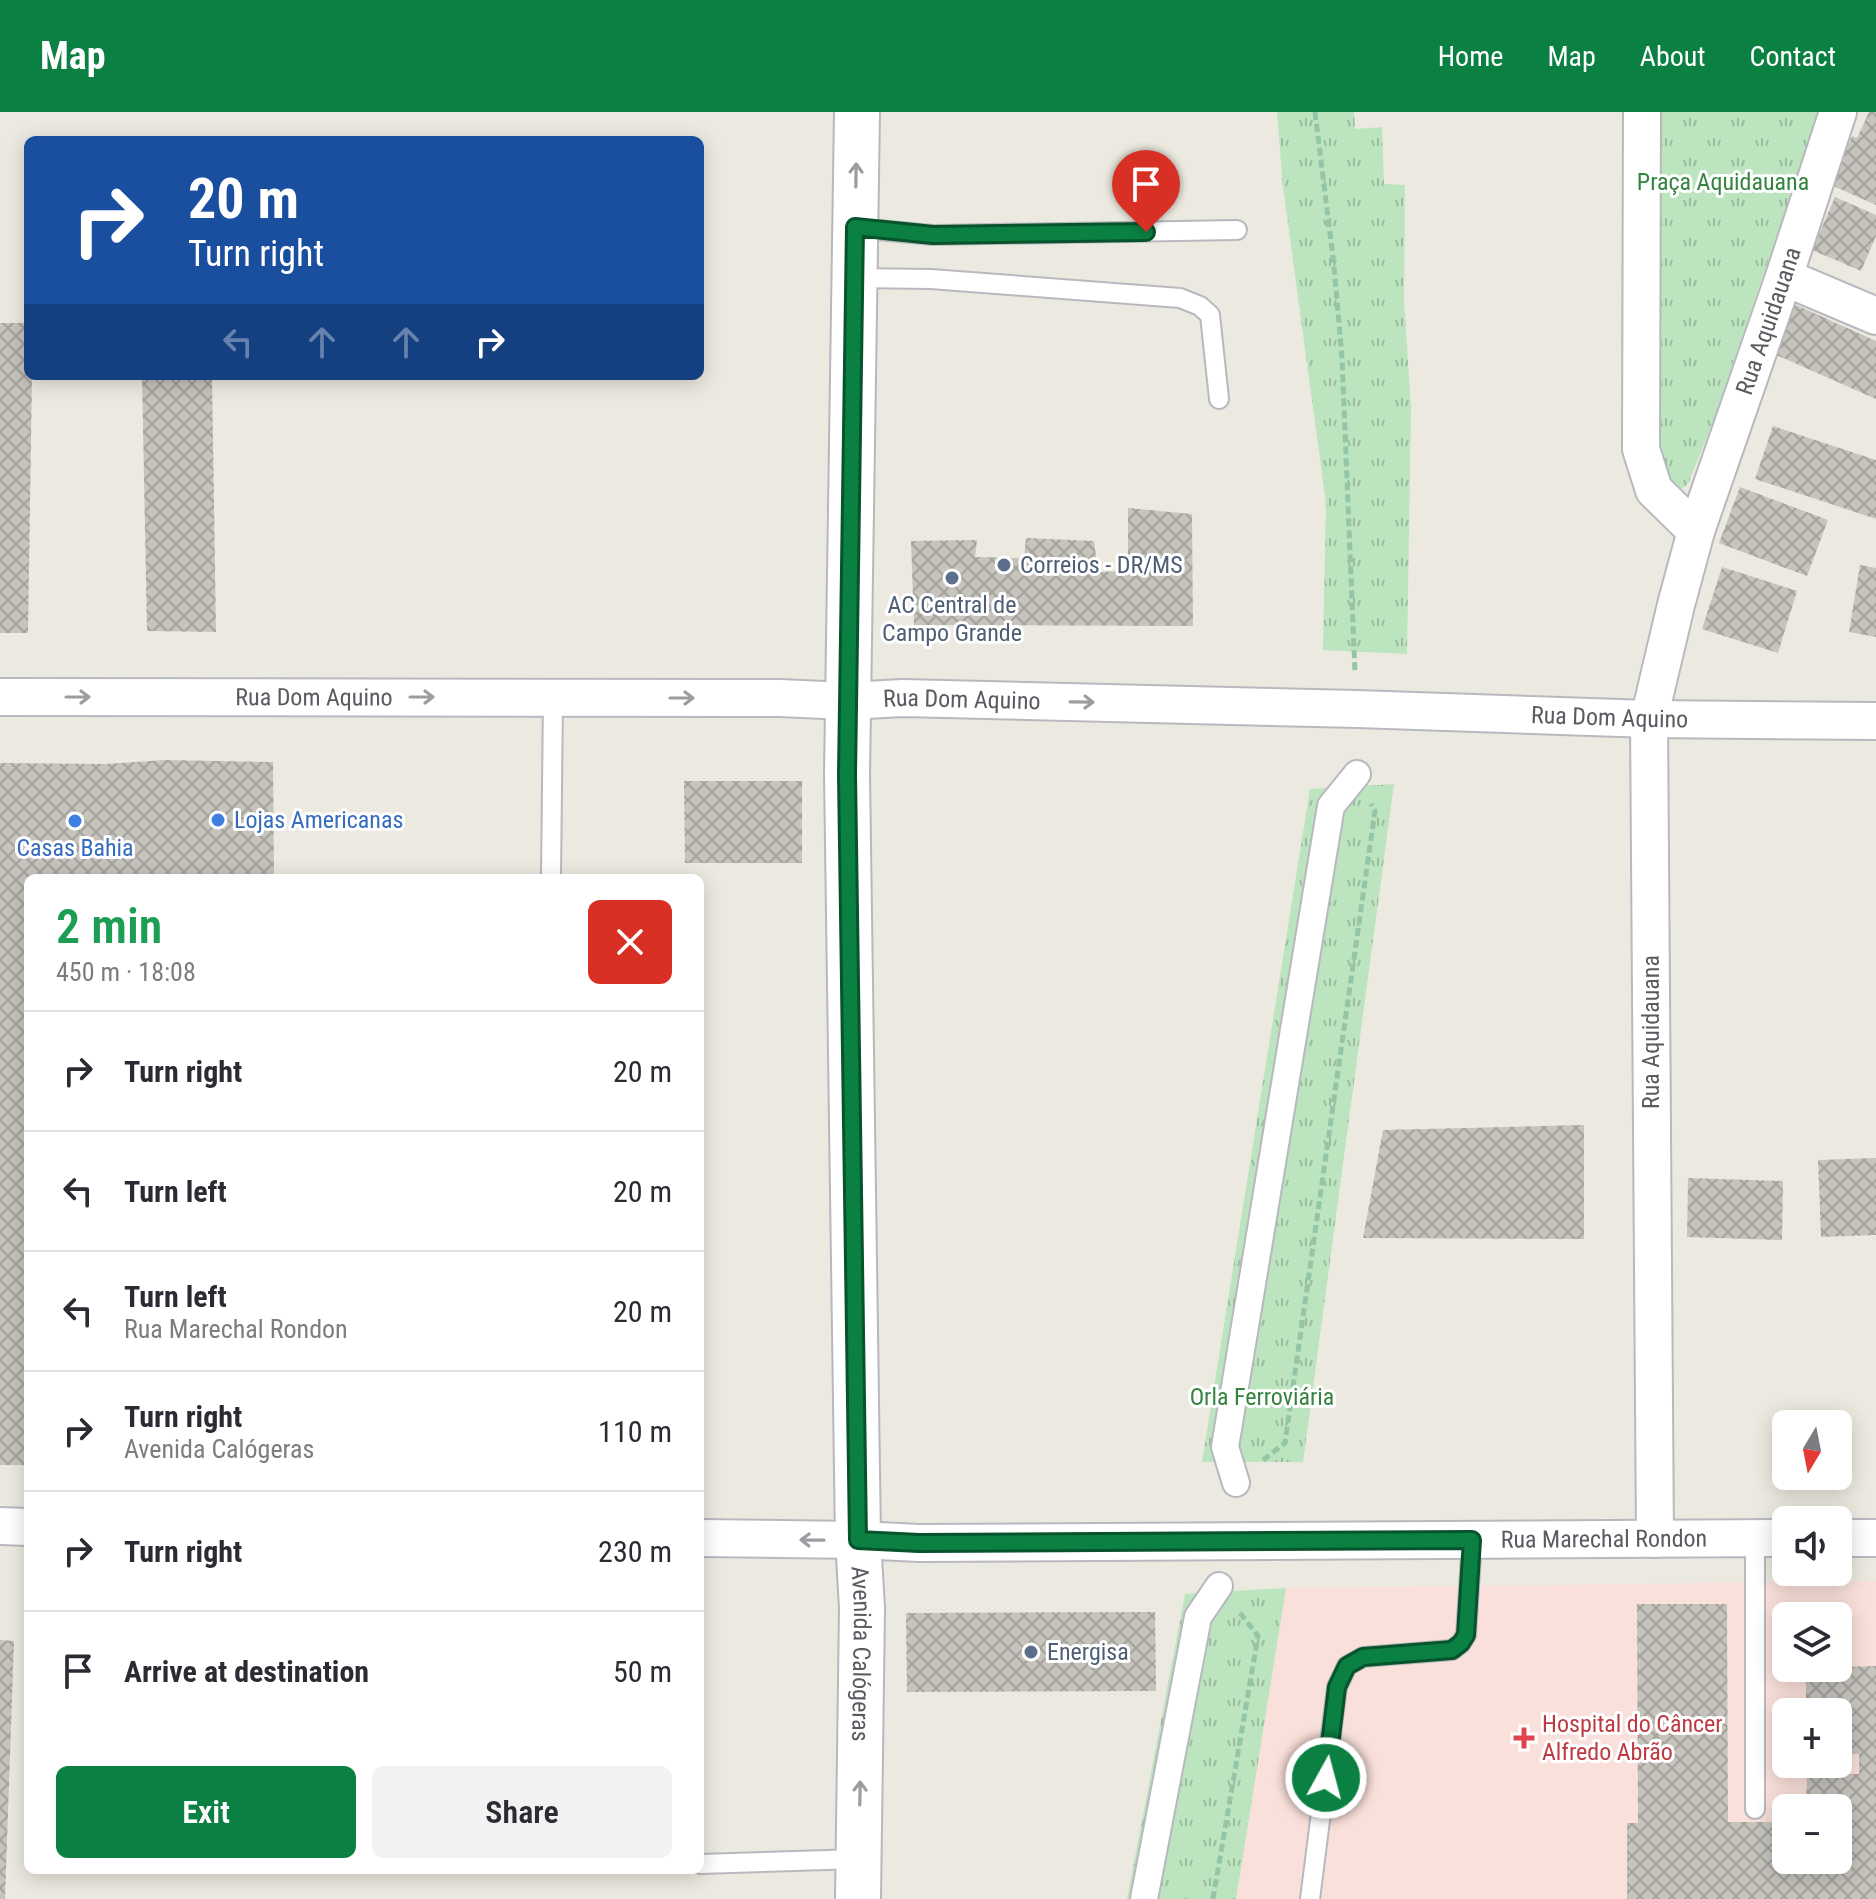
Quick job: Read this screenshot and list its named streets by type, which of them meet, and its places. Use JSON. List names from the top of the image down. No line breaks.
{"streets":{"main road":["Avenida Calógeras"],"street":["Rua Aquidauana","Rua Dom Aquino","Rua Marechal Rondon"]},"crossings":[["Rua Aquidauana","Rua Dom Aquino"],["Rua Aquidauana","Rua Marechal Rondon"],["Rua Dom Aquino","Avenida Calógeras"],["Rua Marechal Rondon","Avenida Calógeras"]],"one_way":["Rua Dom Aquino"],"parks":["Praça Aquidauana","Orla Ferroviária"],"places":{"other":["Correios - DR/MS","AC Central de Campo Grande","Lojas Americanas","Casas Bahia","Energisa"],"health":["Hospital do Câncer Alfredo Abrão"]},"north":"bottom","page":{"header":"Map","nav":["Home","Map","About","Contact"],"turn":["20 m","Turn right"],"heading":["2 min","450 m · 18:08"],"list":[{"name":"Turn right","value":"20 m"},{"name":"Turn left","value":"20 m"},{"name":"Turn left","note":"Rua Marechal Rondon","value":"20 m"},{"name":"Turn right","note":"Avenida Calógeras","value":"110 m"},{"name":"Turn right","value":"230 m"},{"name":"Arrive at destination","value":"50 m"}],"map_buttons":["+","−"],"buttons":["Exit","Share"]}}
